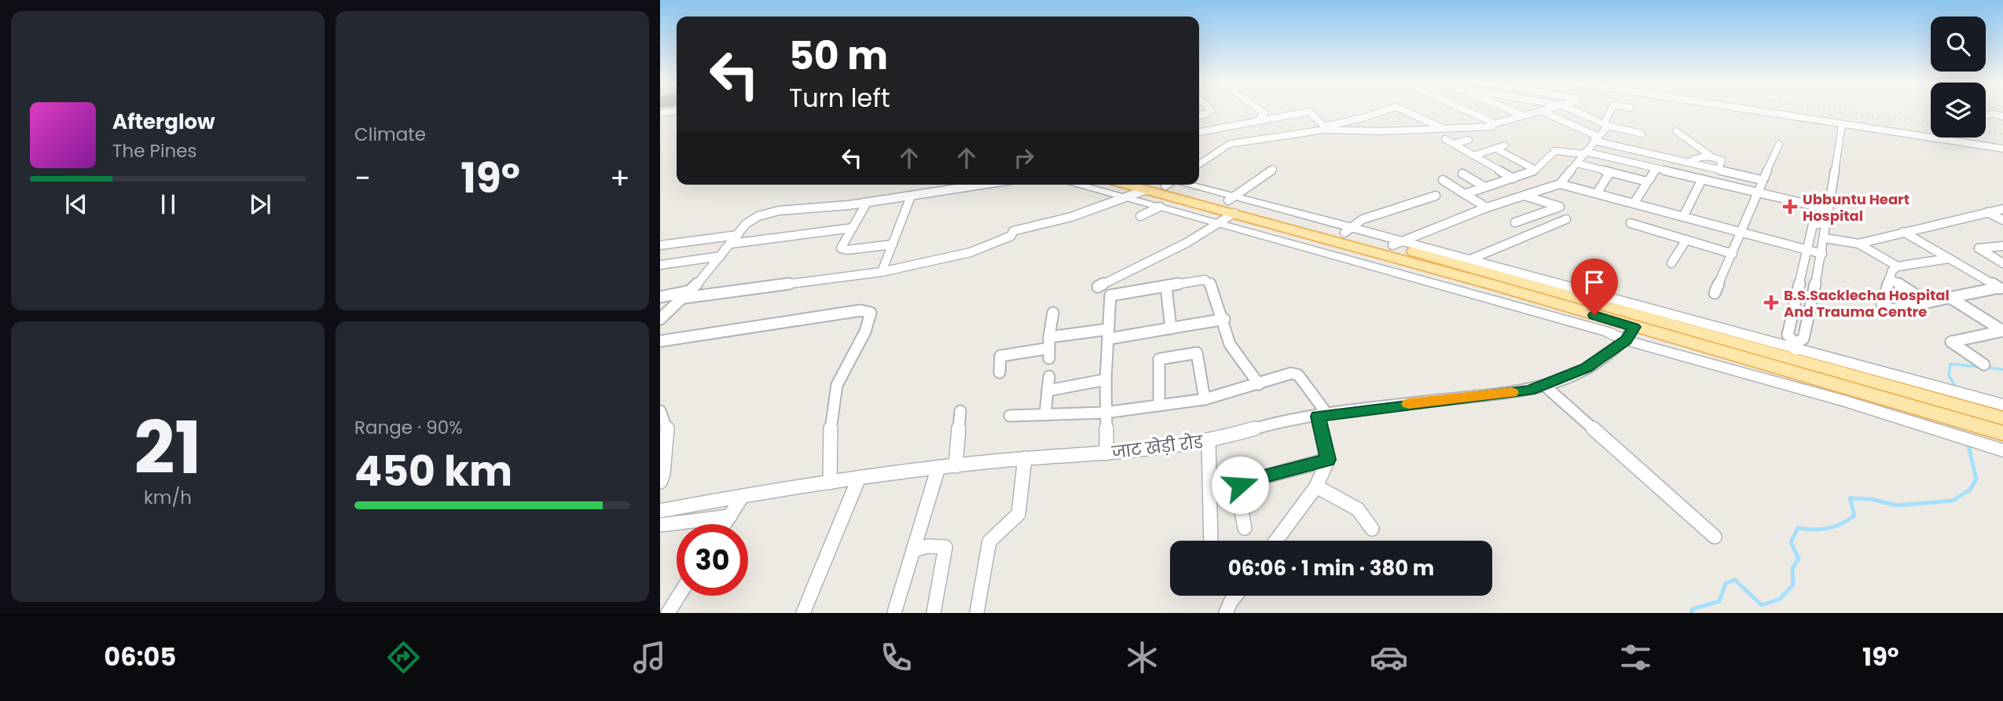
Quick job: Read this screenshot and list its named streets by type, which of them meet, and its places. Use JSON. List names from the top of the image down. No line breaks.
{"streets":{"street":["जाट खेड़ी रोड"]},"places":{"health":["Ubbuntu Heart Hospital","B.S.Sacklecha Hospital And Trauma Centre"]},"page":{"tile":["Climate",["21","km/h"],["Range · 90%","450 km"]],"turn":["50 m","Turn left"],"song":["Afterglow","The Pines"],"heat":["−","19°","+"],"limit":"30","trip":"06:06 · 1 min · 380 m","tabs":["06:05","19°"]}}
